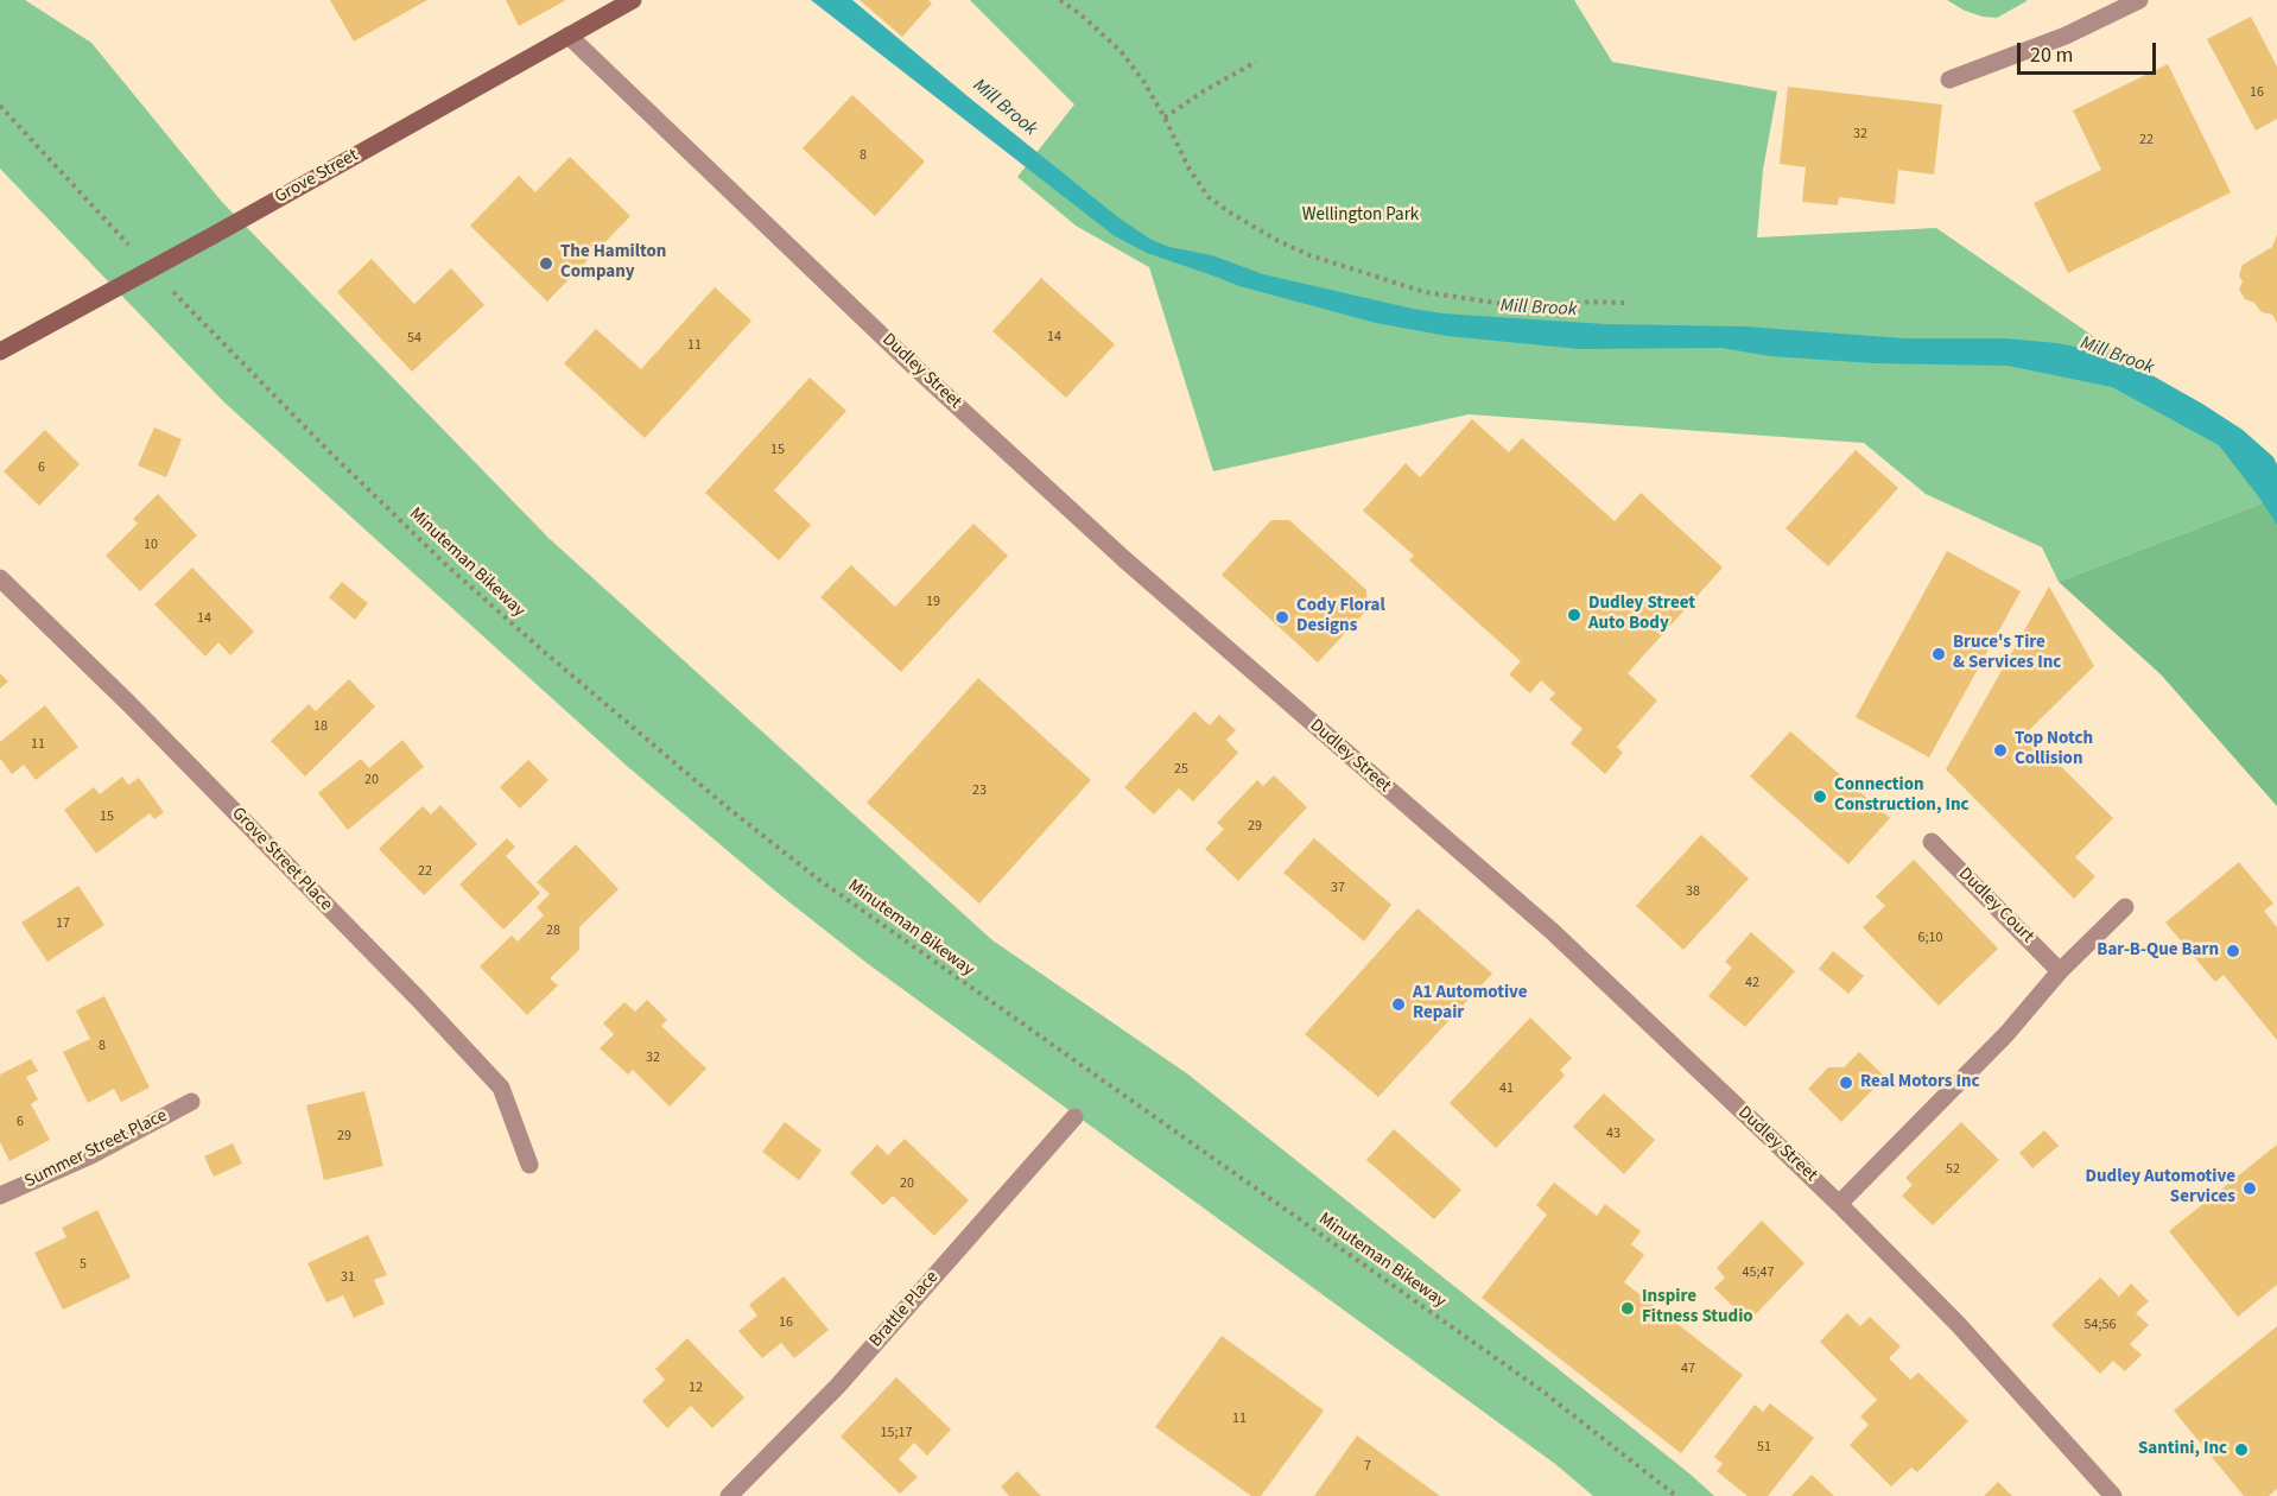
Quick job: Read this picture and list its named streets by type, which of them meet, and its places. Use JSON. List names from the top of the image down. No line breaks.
{"streets":{"main road":["Grove Street"],"street":["Dudley Street","Grove Street Place","Dudley Court","Summer Street Place","Brattle Place"],"path":["Minuteman Bikeway"]},"crossings":[["Grove Street","Dudley Street"]],"water":["Mill Brook"],"parks":["Wellington Park"],"places":["The Hamilton Company","Dudley Street Auto Body","Cody Floral Designs","Bruce's Tire & Services Inc","Top Notch Collision","Connection Construction, Inc","Bar-B-Que Barn","A1 Automotive Repair","Real Motors Inc","Dudley Automotive Services","Inspire Fitness Studio","Santini, Inc"],"house_numbers":["16","32","22","8","14","54","11","15","6","10","19","14","18","11","25","20","23","15","29","22","37","38","17","28","6;10","42","8","32","41","6","43","29","52","20","5","45;47","31","16","54;56","47","12","11","15;17","51","7"],"scale_bar":"20 m"}
